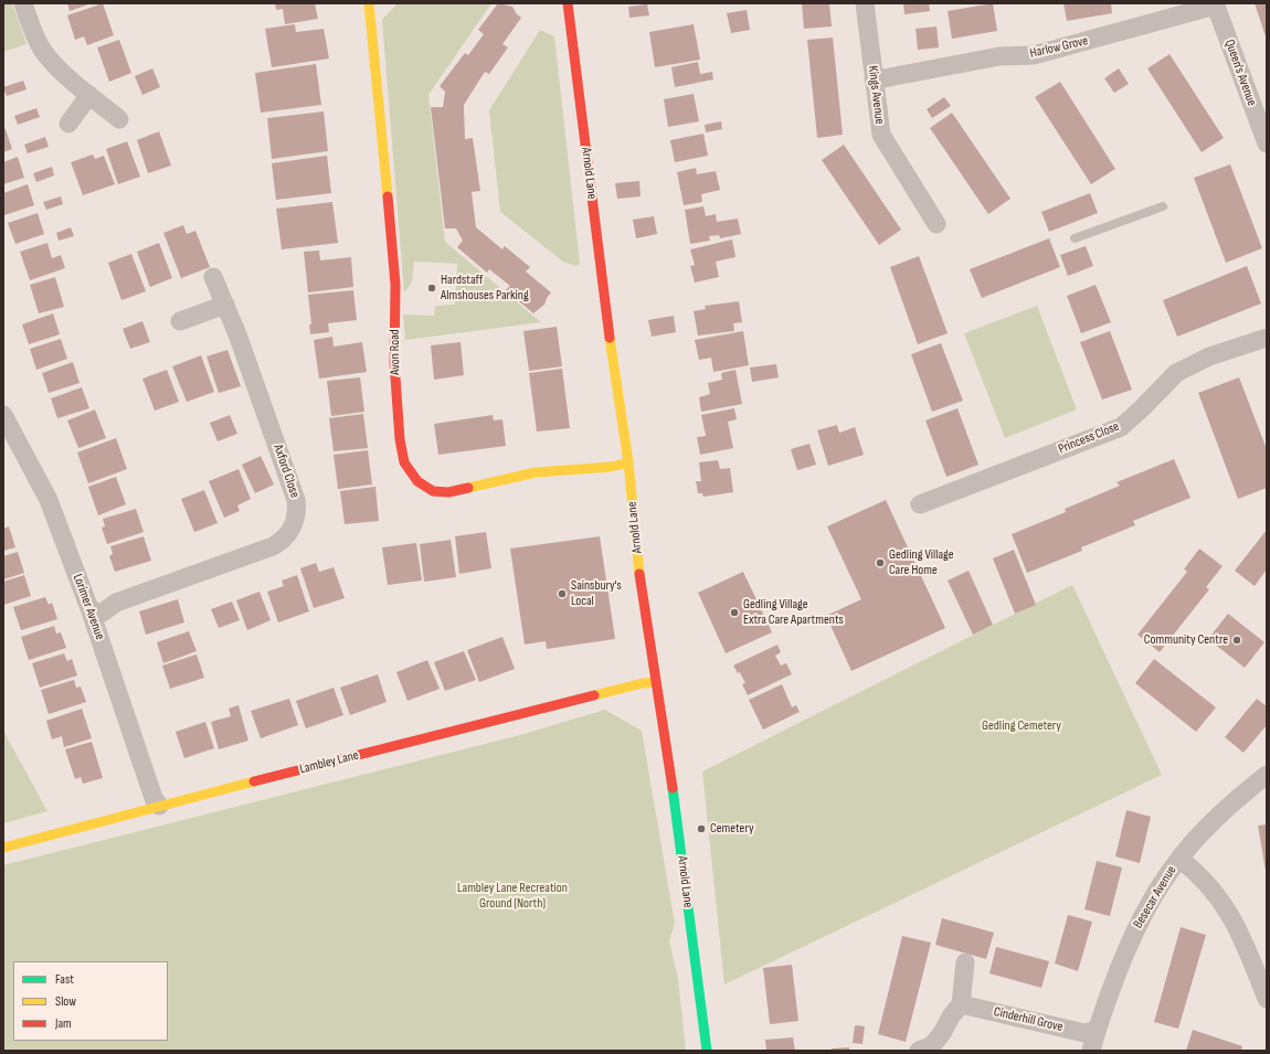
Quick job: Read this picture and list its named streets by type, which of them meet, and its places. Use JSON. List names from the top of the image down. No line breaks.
{"streets":{"street":["Harlow Grove","Queen's Avenue","Kings Avenue","Arnold Lane","Avon Road","Princess Close","Axford Close","Lorimer Avenue","Lambley Lane","Besecar Avenue","Cinderhill Grove"]},"crossings":[["Harlow Grove","Queen's Avenue"],["Harlow Grove","Kings Avenue"],["Arnold Lane","Avon Road"],["Arnold Lane","Lambley Lane"],["Axford Close","Lorimer Avenue"],["Lorimer Avenue","Lambley Lane"],["Besecar Avenue","Cinderhill Grove"]],"parks":["Gedling Cemetery","Lambley Lane Recreation Ground (North)"],"places":["Hardstaff Almshouses Parking","Gedling Village Care Home","Sainsbury's Local","Gedling Village Extra Care Apartments","Community Centre","Cemetery"],"legend":["Fast","Slow","Jam"]}
